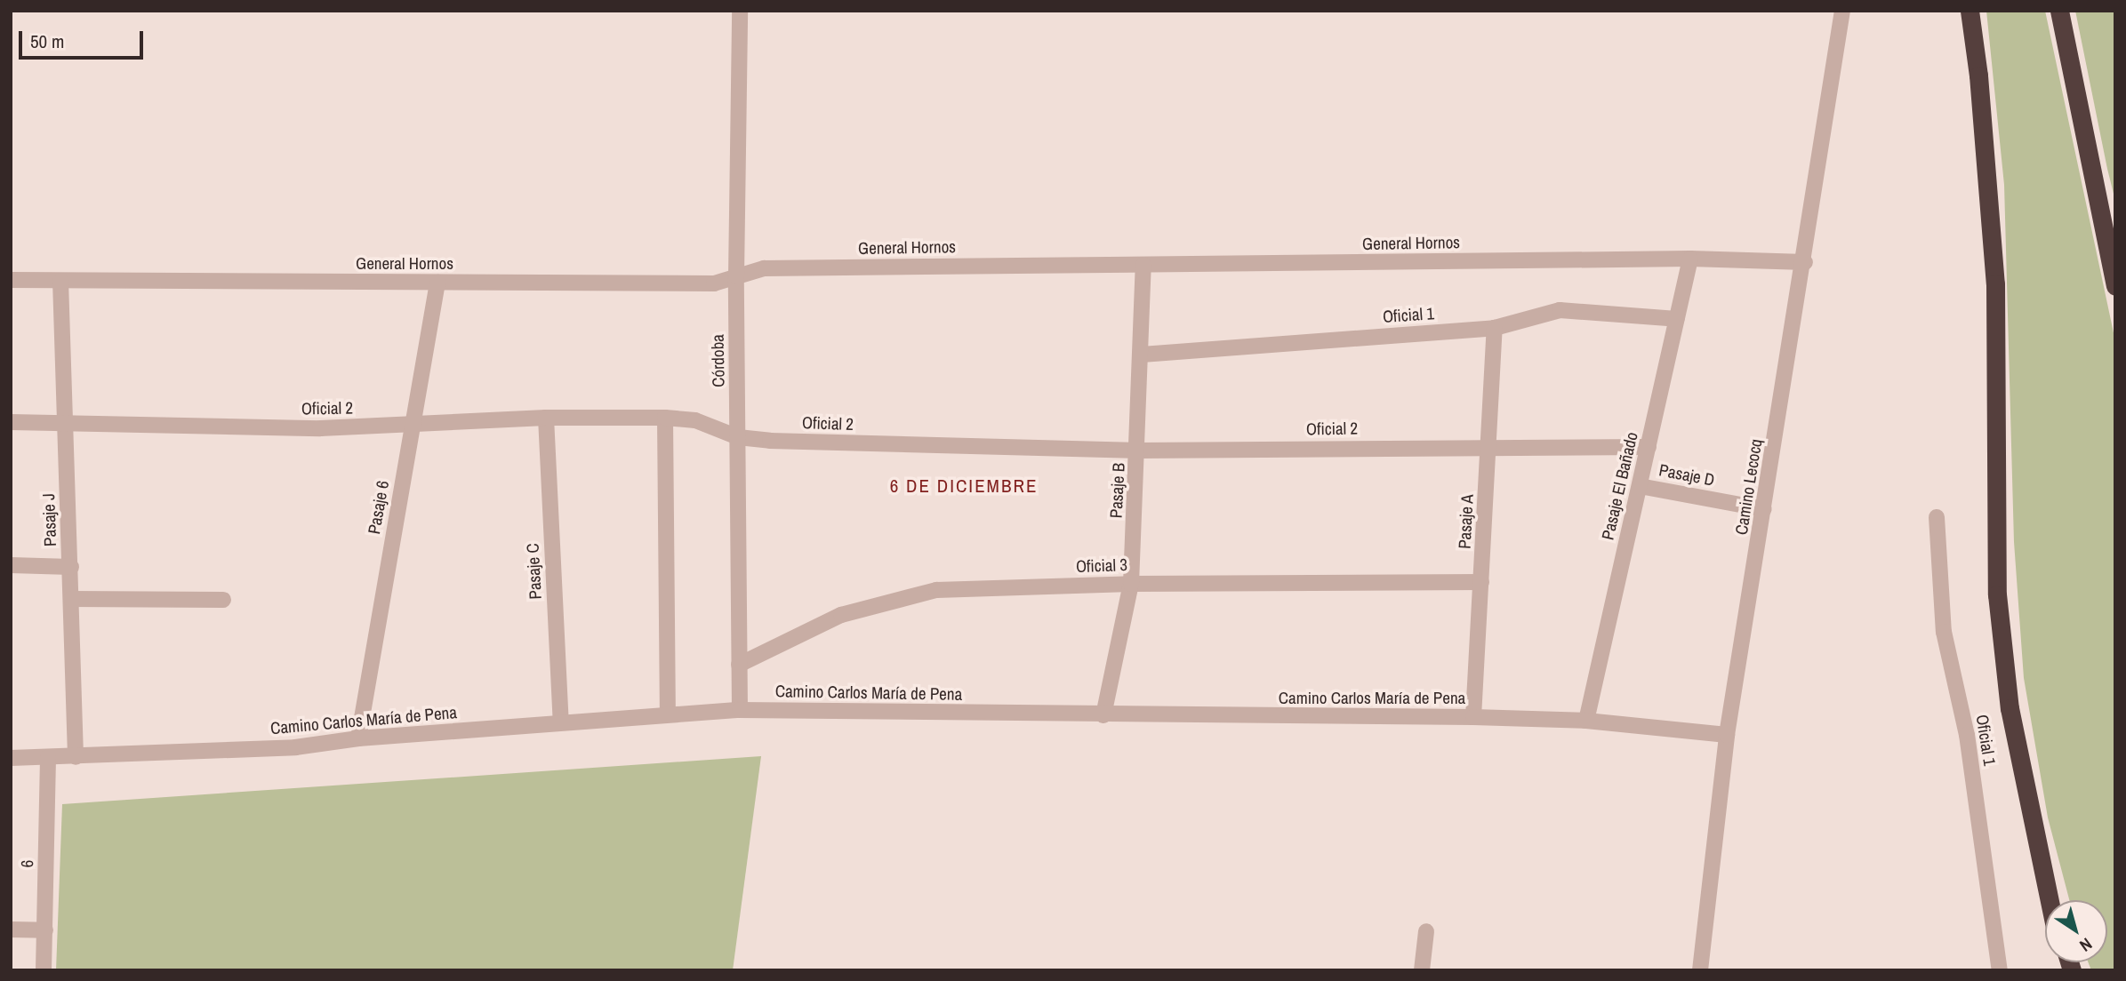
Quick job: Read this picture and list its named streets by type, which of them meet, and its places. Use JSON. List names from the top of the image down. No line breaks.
{"streets":{"street":["General Hornos","Oficial 1","Córdoba","Oficial 2","Pasaje D","Pasaje El Bañado","Camino Lecocq","Pasaje B","Pasaje 6","Pasaje J","Pasaje A","Oficial 3","Pasaje C","Camino Carlos María de Pena","6"]},"crossings":[["General Hornos","Córdoba"],["General Hornos","Pasaje El Bañado"],["General Hornos","Camino Lecocq"],["General Hornos","Pasaje B"],["General Hornos","Pasaje 6"],["General Hornos","Pasaje J"],["Oficial 1","Pasaje El Bañado"],["Oficial 1","Pasaje B"],["Oficial 1","Pasaje A"],["Córdoba","Oficial 2"],["Córdoba","Oficial 3"],["Córdoba","Camino Carlos María de Pena"],["Oficial 2","Pasaje El Bañado"],["Oficial 2","Pasaje B"],["Oficial 2","Pasaje 6"],["Oficial 2","Pasaje J"],["Oficial 2","Pasaje A"],["Oficial 2","Pasaje C"],["Pasaje D","Pasaje El Bañado"],["Pasaje D","Camino Lecocq"],["Pasaje El Bañado","Camino Carlos María de Pena"],["Camino Lecocq","Camino Carlos María de Pena"],["Pasaje B","Oficial 3"],["Pasaje B","Camino Carlos María de Pena"],["Pasaje 6","Camino Carlos María de Pena"],["Pasaje J","Camino Carlos María de Pena"],["Pasaje A","Oficial 3"],["Pasaje A","Camino Carlos María de Pena"],["Pasaje C","Camino Carlos María de Pena"],["Camino Carlos María de Pena","6"]],"districts":["6 DE DICIEMBRE"],"scale_bar":"50 m","north":"bottom right"}
